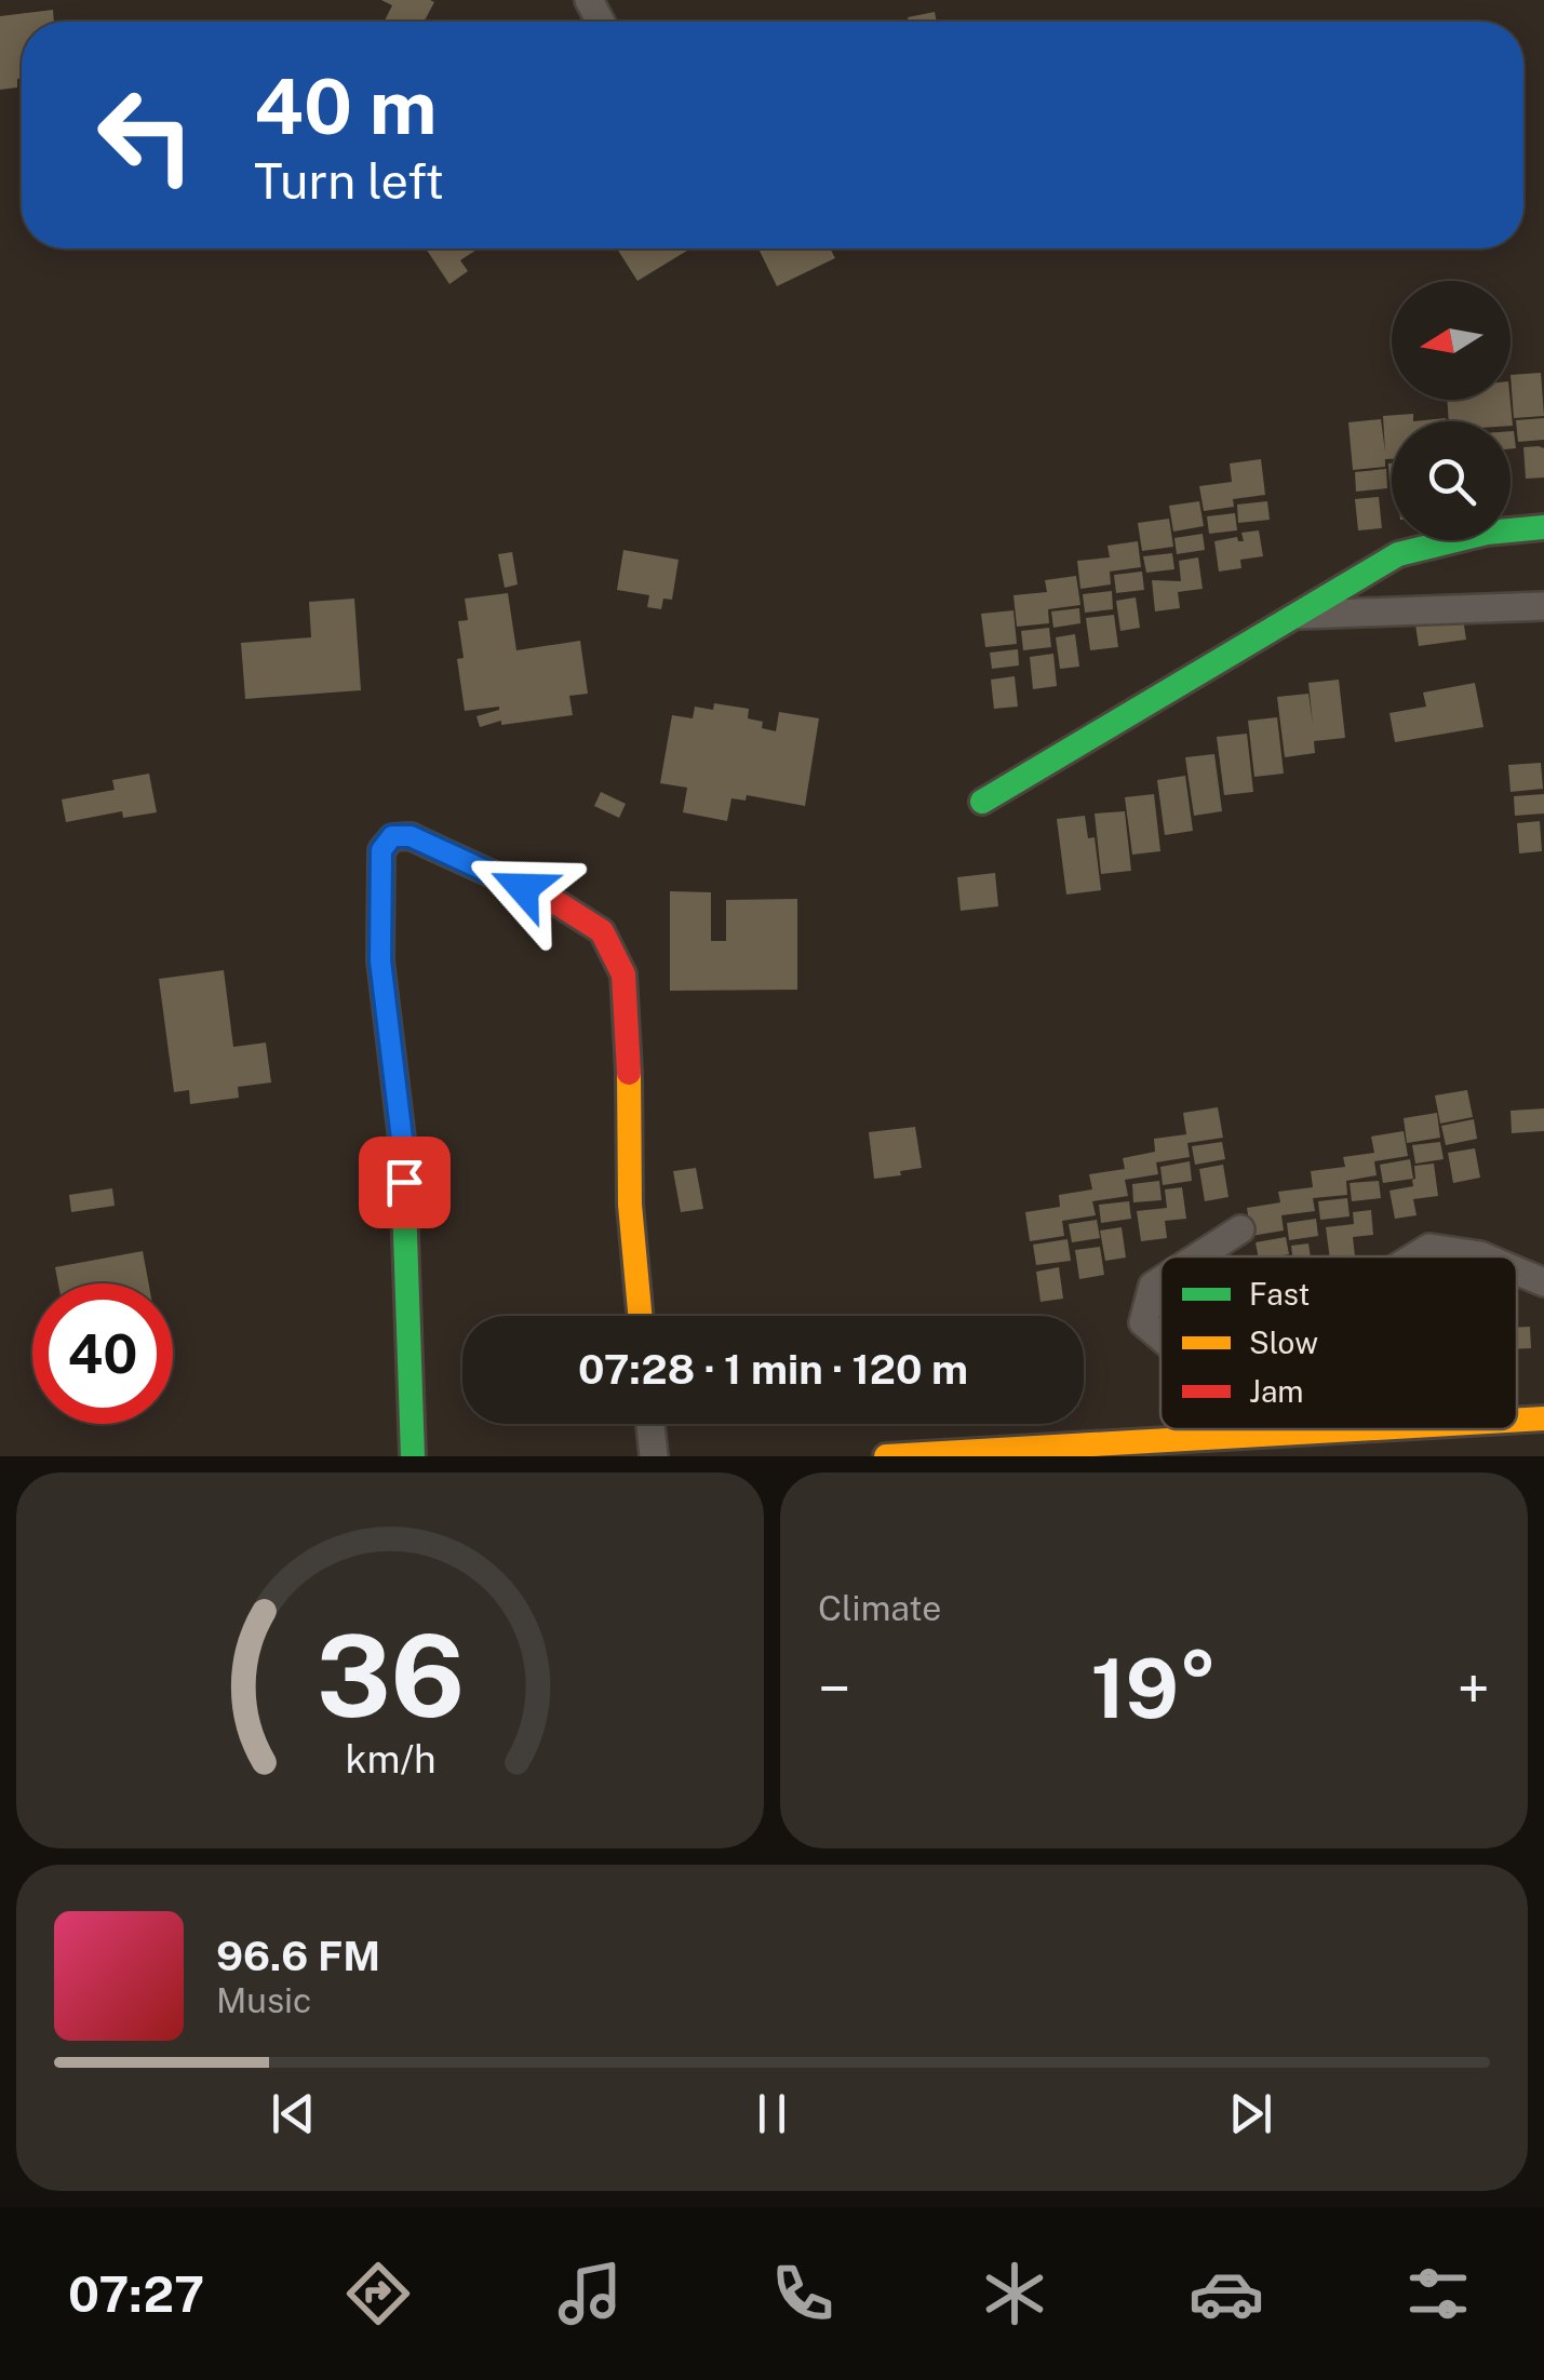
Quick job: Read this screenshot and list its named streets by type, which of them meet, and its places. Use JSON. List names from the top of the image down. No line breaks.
{"legend":["Fast","Slow","Jam"],"north":"left","page":{"turn":["40 m","Turn left"],"limit":"40","trip":"07:28 · 1 min · 120 m","tile":"Climate","heat":["−","19°","+"],"song":["96.6 FM","Music"],"tabs":"07:27","gauge":["36","km/h"]}}
